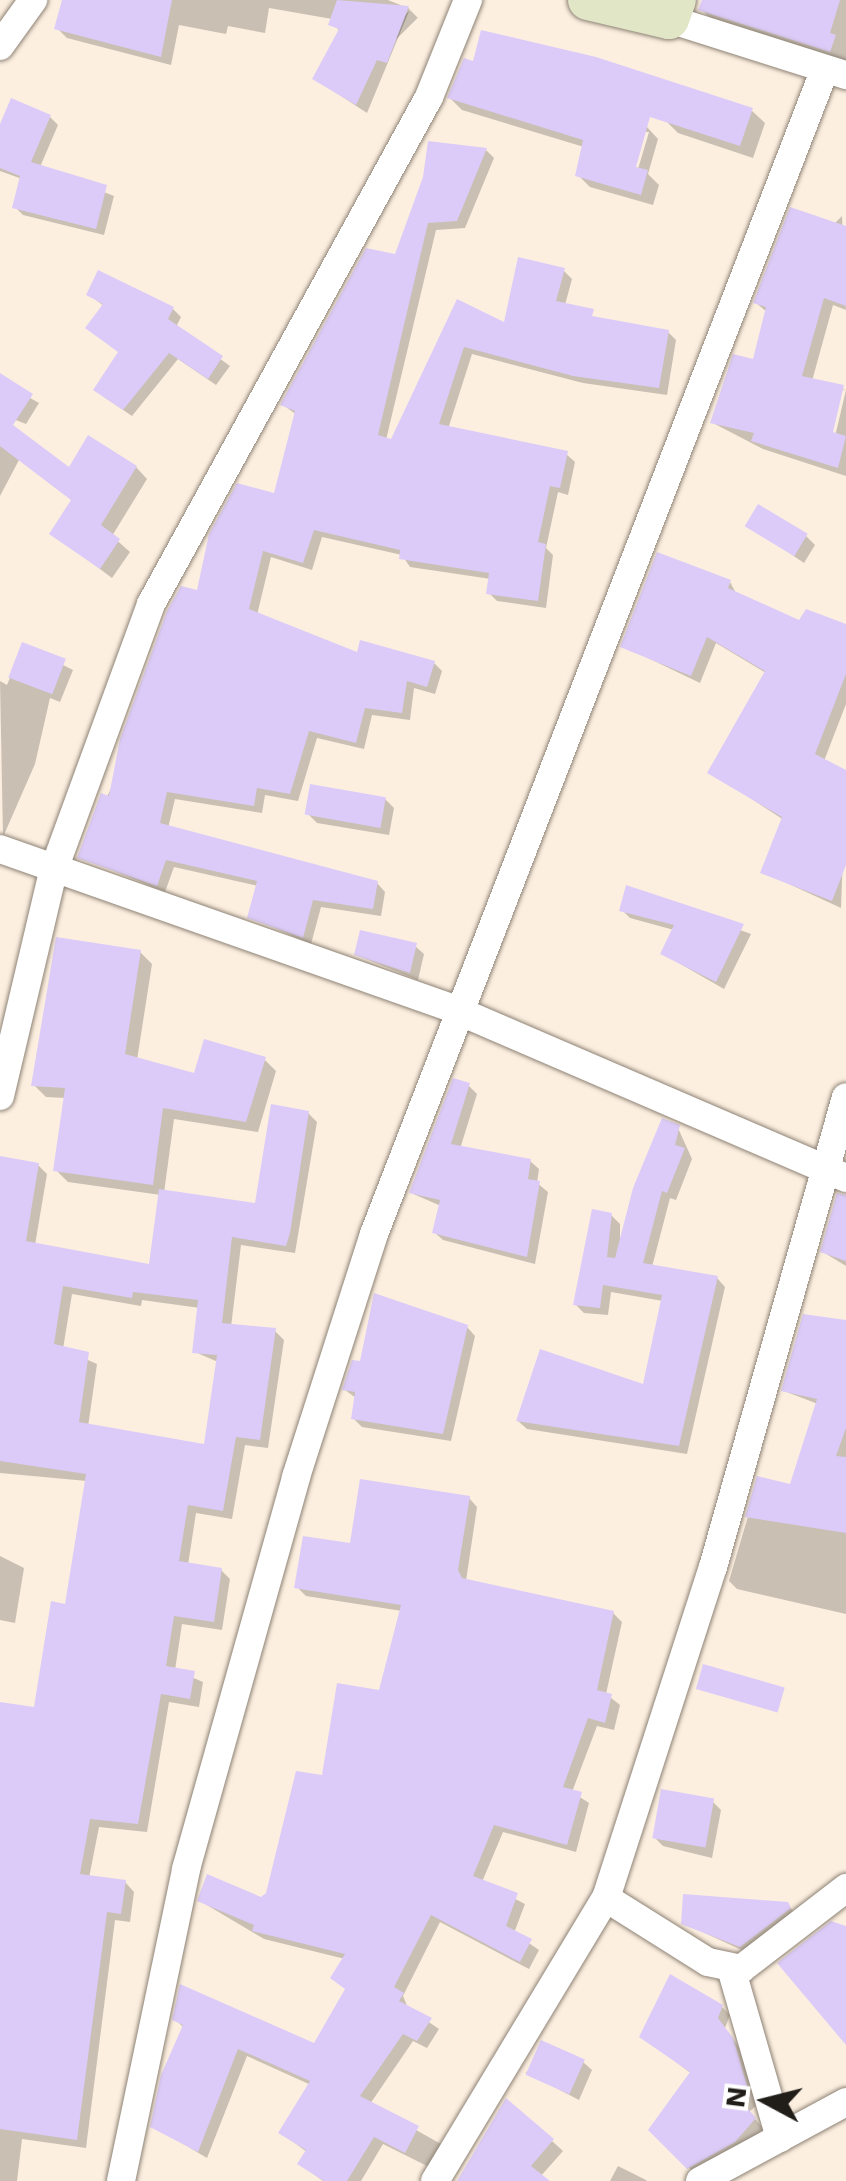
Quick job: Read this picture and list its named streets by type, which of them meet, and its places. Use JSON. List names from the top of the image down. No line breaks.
{"north":"left"}
